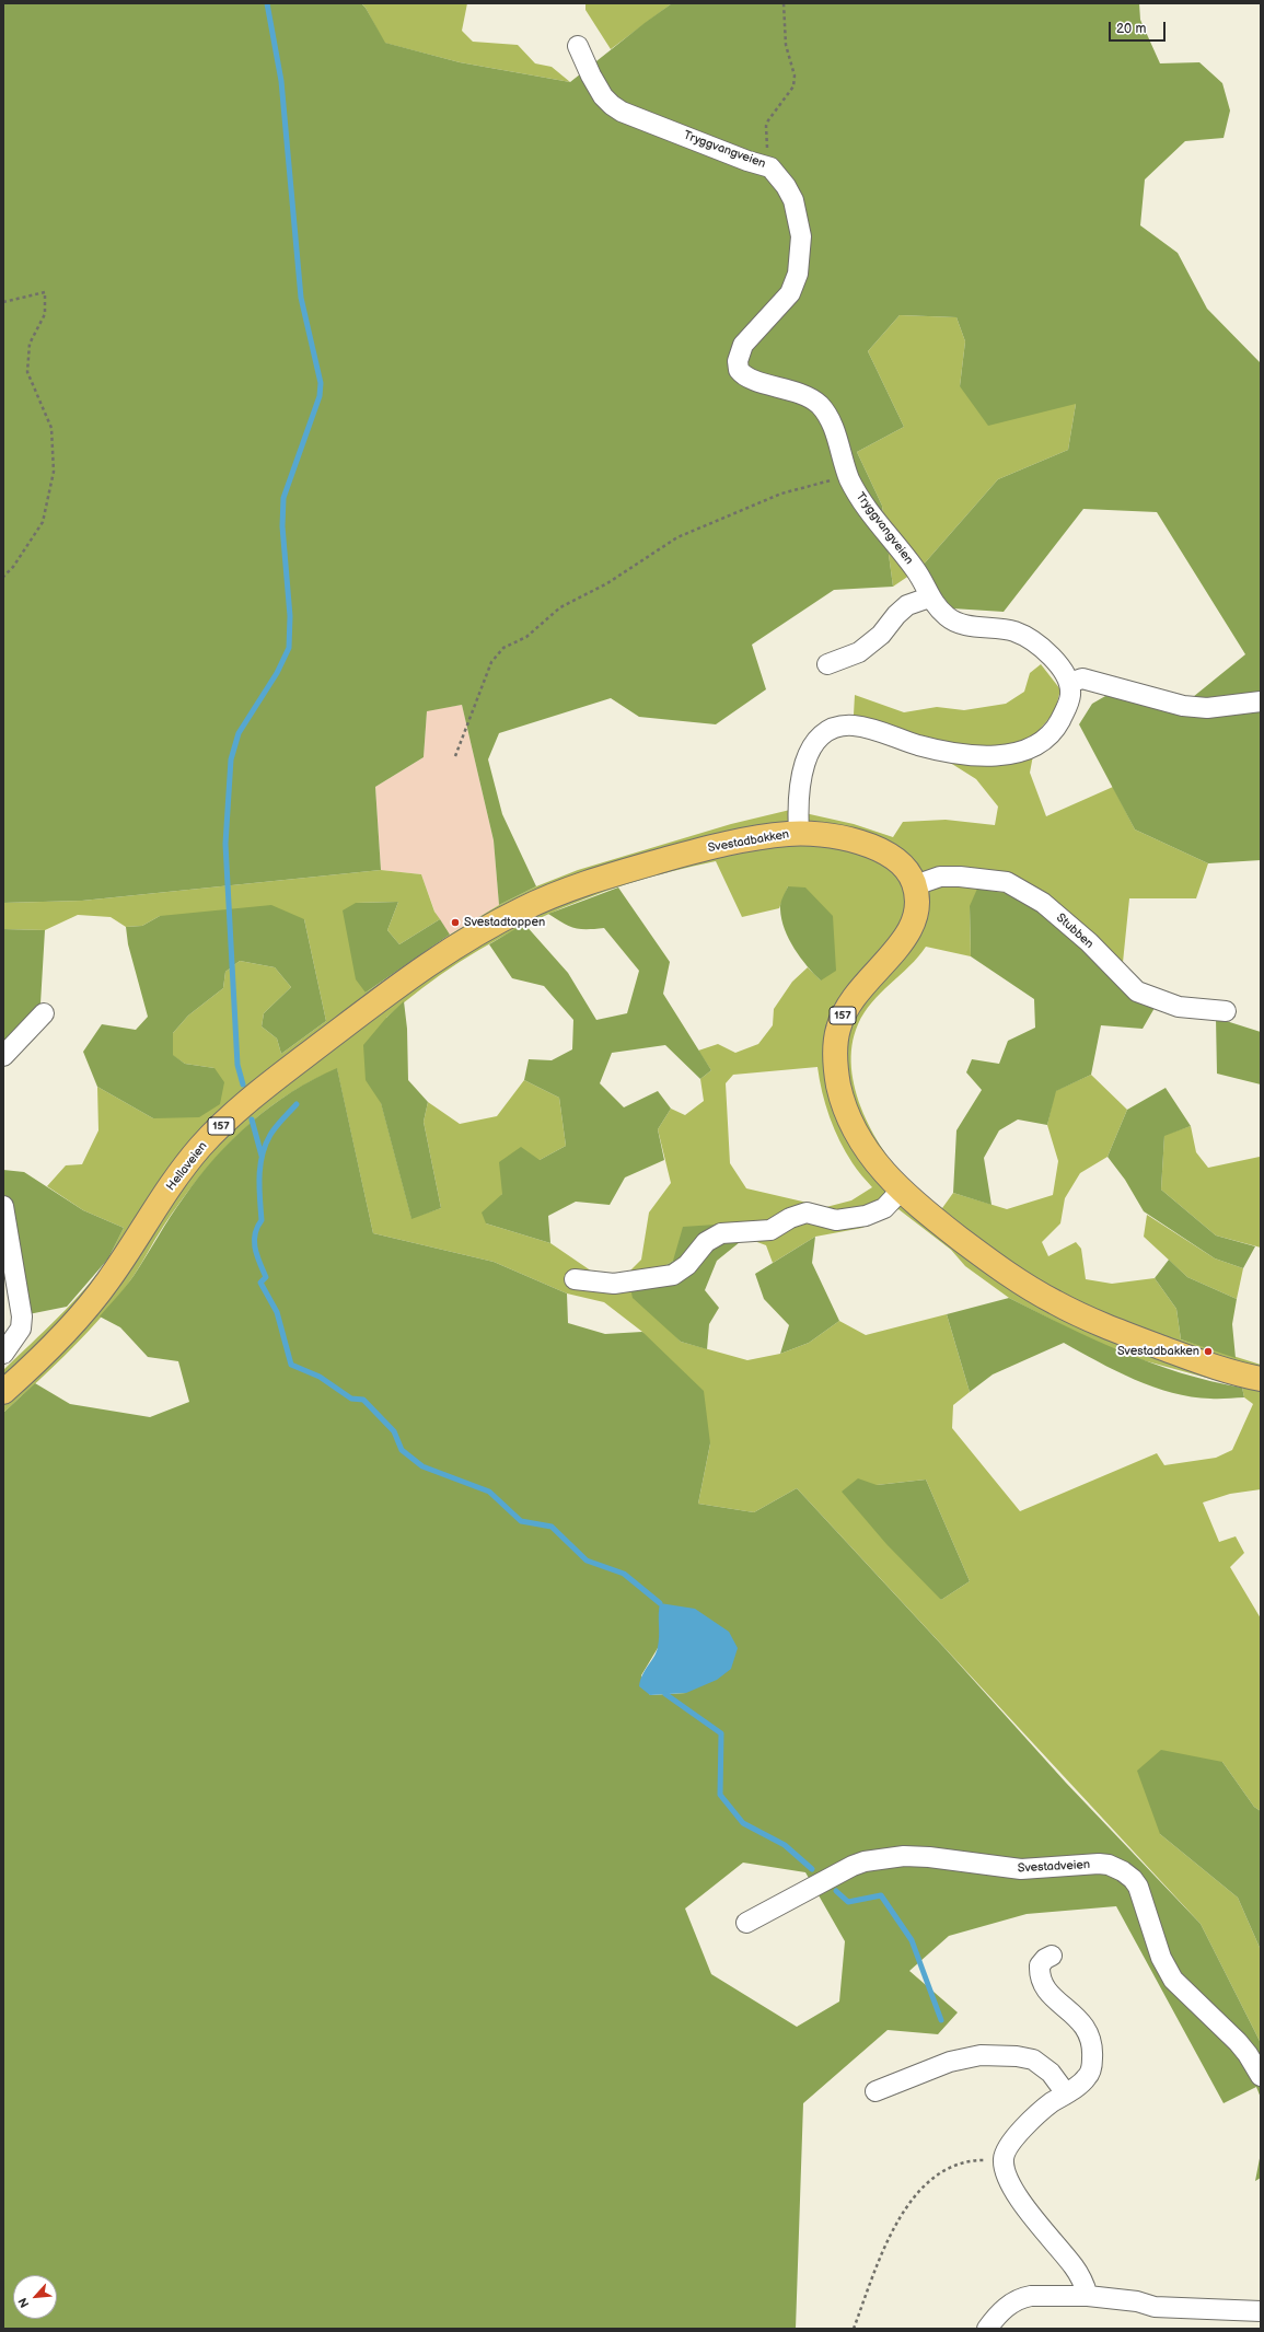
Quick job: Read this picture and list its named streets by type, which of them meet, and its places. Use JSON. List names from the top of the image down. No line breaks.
{"streets":{"main road":["Svestadbakken","157","Hellaveien"],"street":["Tryggvangveien","Stubben","Svestadveien"]},"crossings":[["Svestadbakken","Stubben"],["Svestadbakken","157"],["Svestadbakken","Hellaveien"],["Stubben","157"]],"places":["Svestadtoppen","Svestadbakken"],"scale_bar":"20 m","north":"bottom left"}
